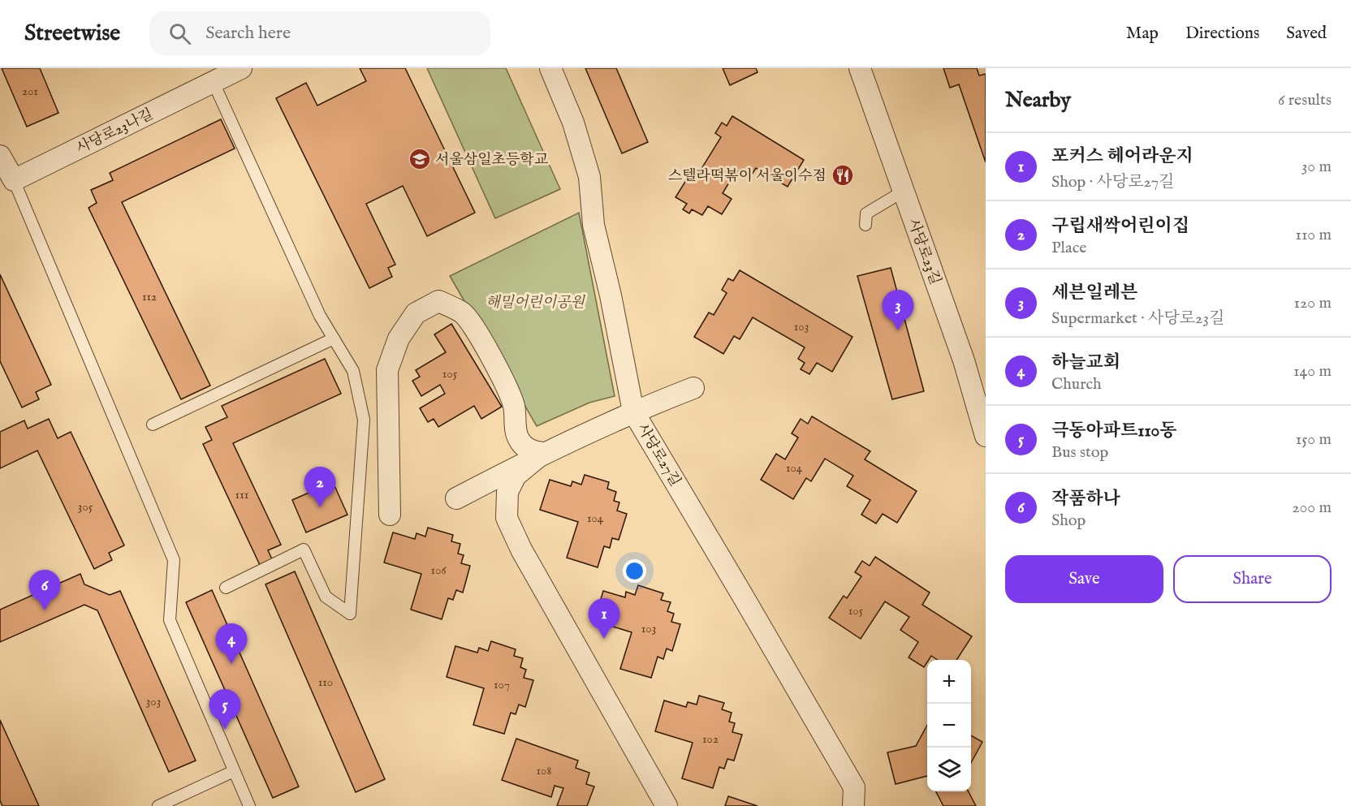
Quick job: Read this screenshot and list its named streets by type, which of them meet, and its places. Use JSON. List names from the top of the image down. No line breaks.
{"streets":{"street":["사당로23나길","사당로23길","사당로27길"]},"parks":["해밀어린이공원"],"places":{"school or university":["서울삼일초등학교"],"restaurant":["스텔라떡볶이 서울이수점"]},"house_numbers":["201","112","103","105","104","111","305","104","106","105","103","110","107","303","102","108"],"page":{"header":"Streetwise","search":"Search here","nav":["Map","Directions","Saved"],"heading":["Nearby","6 results"],"list":[{"mark":"1","name":"포커스 헤어라운지","note":"Shop · 사당로27길","value":"30 m"},{"mark":"2","name":"구립새싹어린이집","note":"Place","value":"110 m"},{"mark":"3","name":"세븐일레븐","note":"Supermarket · 사당로23길","value":"120 m"},{"mark":"4","name":"하늘교회","note":"Church","value":"140 m"},{"mark":"5","name":"극동아파트110동","note":"Bus stop","value":"150 m"},{"mark":"6","name":"작품하나","note":"Shop","value":"200 m"}],"pins":["3","2","6","1","4","5"],"buttons":["Save","Share"],"map_buttons":["+","−"]}}
